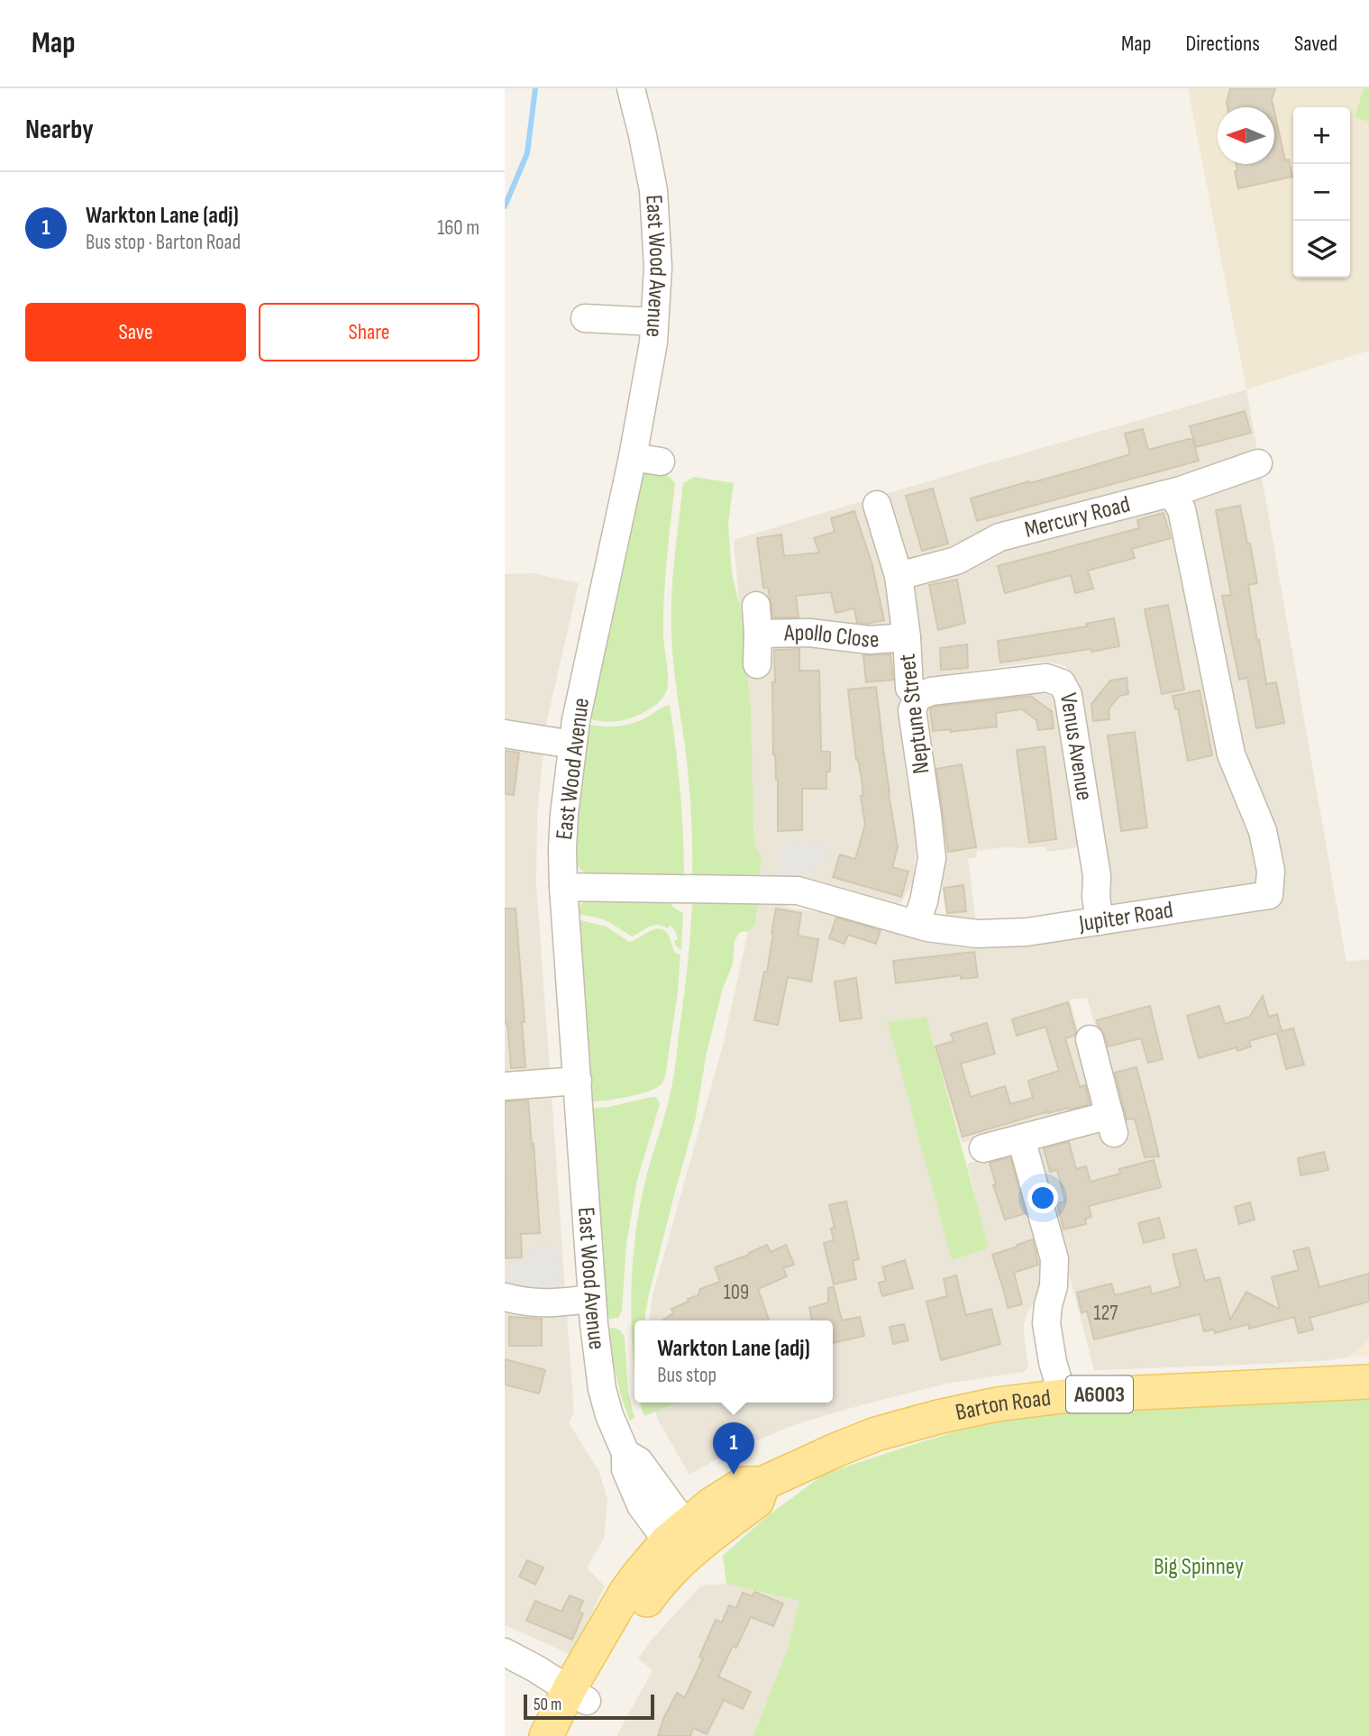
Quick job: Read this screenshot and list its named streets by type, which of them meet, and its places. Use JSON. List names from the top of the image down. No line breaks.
{"streets":{"main road":["A6003","Barton Road"],"street":["East Wood Avenue","Mercury Road","Apollo Close","Neptune Street","Venus Avenue","Jupiter Road"]},"crossings":[["East Wood Avenue","Jupiter Road"],["East Wood Avenue","Barton Road"],["Mercury Road","Neptune Street"],["Mercury Road","Jupiter Road"],["Apollo Close","Neptune Street"],["Neptune Street","Venus Avenue"],["Neptune Street","Jupiter Road"],["Venus Avenue","Jupiter Road"]],"parks":["Big Spinney"],"house_numbers":["109","127"],"scale_bar":"50 m","north":"left","page":{"header":"Map","nav":["Map","Directions","Saved"],"heading":"Nearby","map_buttons":["+","−"],"list":[{"mark":"1","name":"Warkton Lane (adj)","note":"Bus stop · Barton Road","value":"160 m"}],"buttons":["Save","Share"],"popup":["Warkton Lane (adj)","Bus stop"],"pins":"1","scale":"50 m"}}
